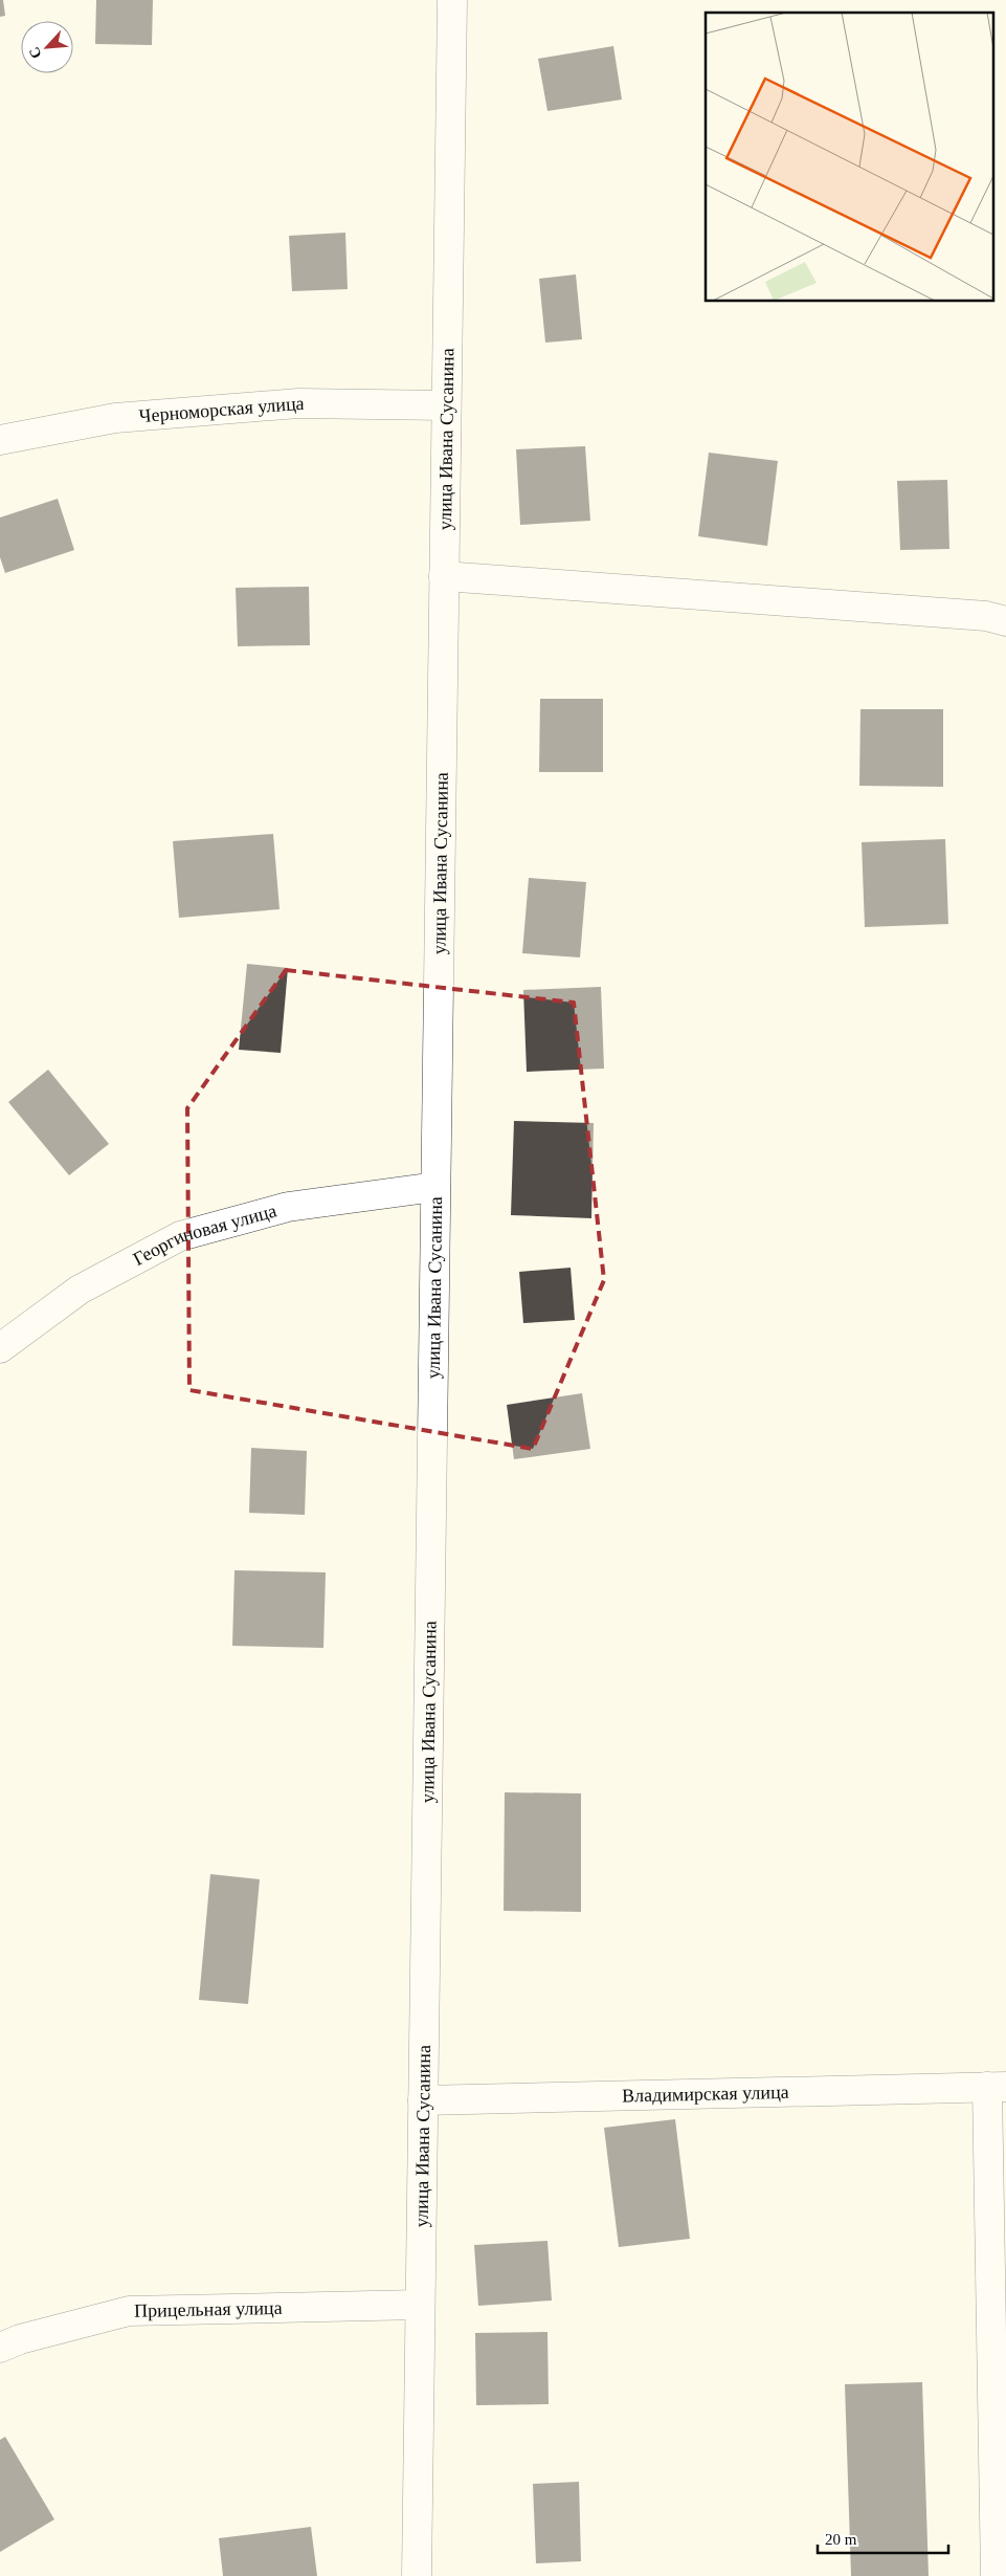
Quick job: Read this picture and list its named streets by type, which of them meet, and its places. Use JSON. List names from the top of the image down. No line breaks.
{"streets":{"street":["Черноморская улица","улица Ивана Сусанина","Георгиновая улица","Владимирская улица","Прицельная улица"]},"crossings":[["Черноморская улица","улица Ивана Сусанина"],["улица Ивана Сусанина","Георгиновая улица"],["улица Ивана Сусанина","Владимирская улица"],["улица Ивана Сусанина","Прицельная улица"]],"scale_bar":"20 m","north":"bottom left"}
